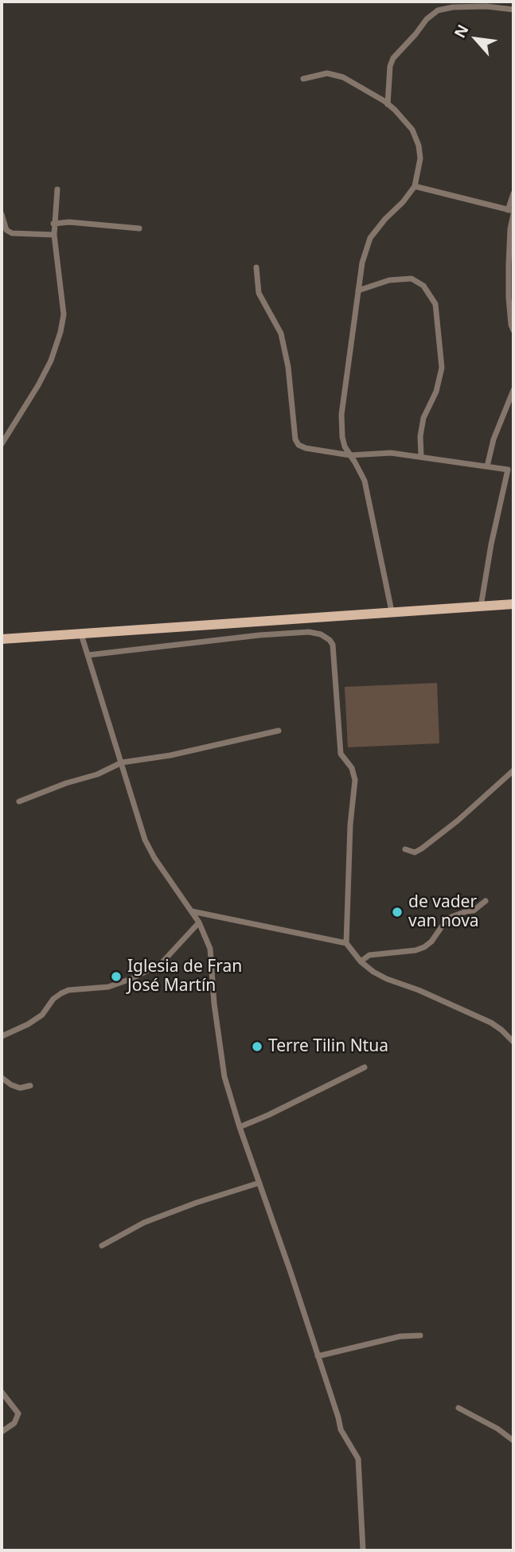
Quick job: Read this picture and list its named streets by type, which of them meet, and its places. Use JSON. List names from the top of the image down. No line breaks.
{"places":["de vader van nova","Iglesia de Fran José Martín","Terre Tilin Ntua"],"north":"top left"}
